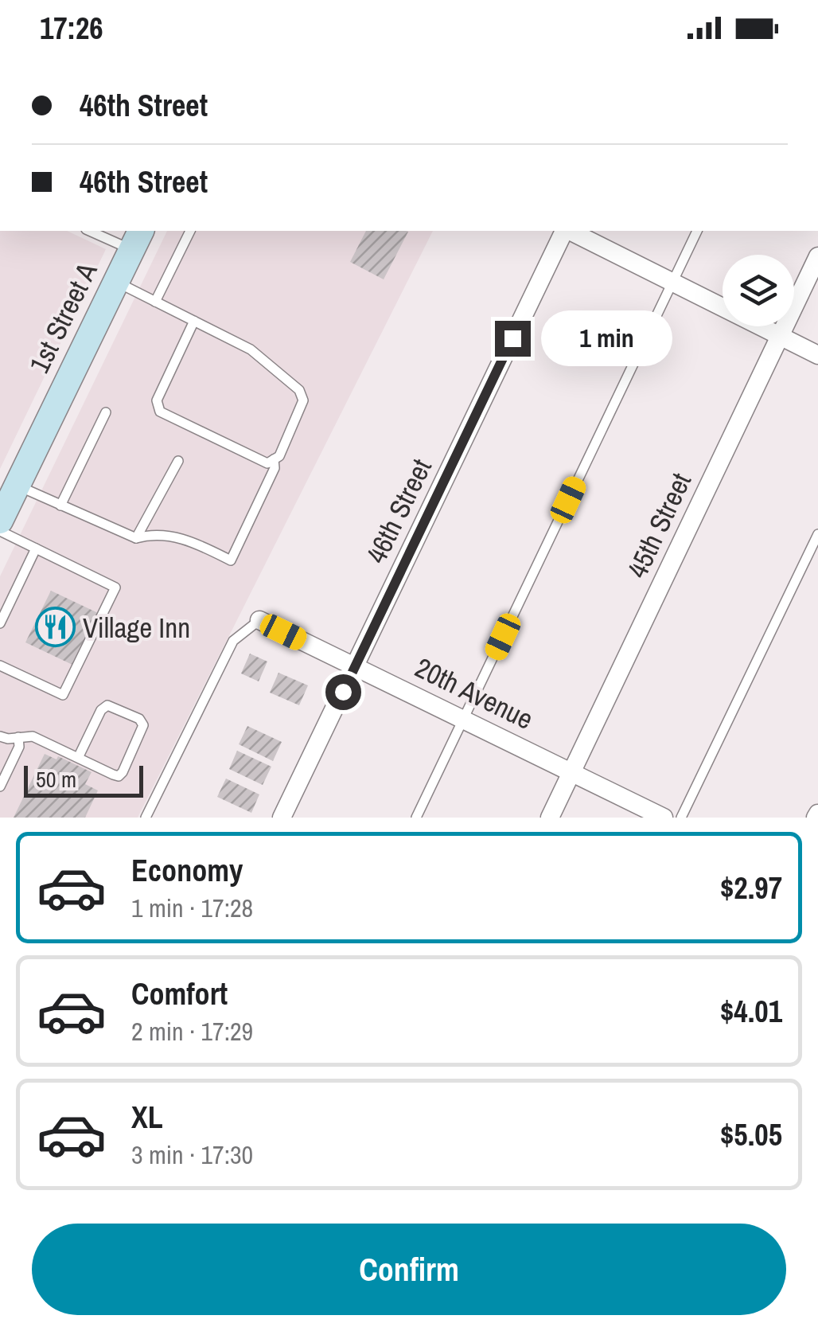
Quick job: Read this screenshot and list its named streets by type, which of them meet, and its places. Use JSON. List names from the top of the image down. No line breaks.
{"streets":{"street":["1st Street A","46th Street","45th Street","20th Avenue"]},"crossings":[["46th Street","20th Avenue"],["45th Street","20th Avenue"]],"places":{"restaurant":["Village Inn"]},"scale_bar":"50 m","page":{"status":"17:26","banner":["46th Street","46th Street"],"bubble":"1 min","scale":"50 m","list":[{"name":"Economy","note":"1 min · 17:28","value":"$2.97"},{"name":"Comfort","note":"2 min · 17:29","value":"$4.01"},{"name":"XL","note":"3 min · 17:30","value":"$5.05"}],"buttons":"Confirm"}}
